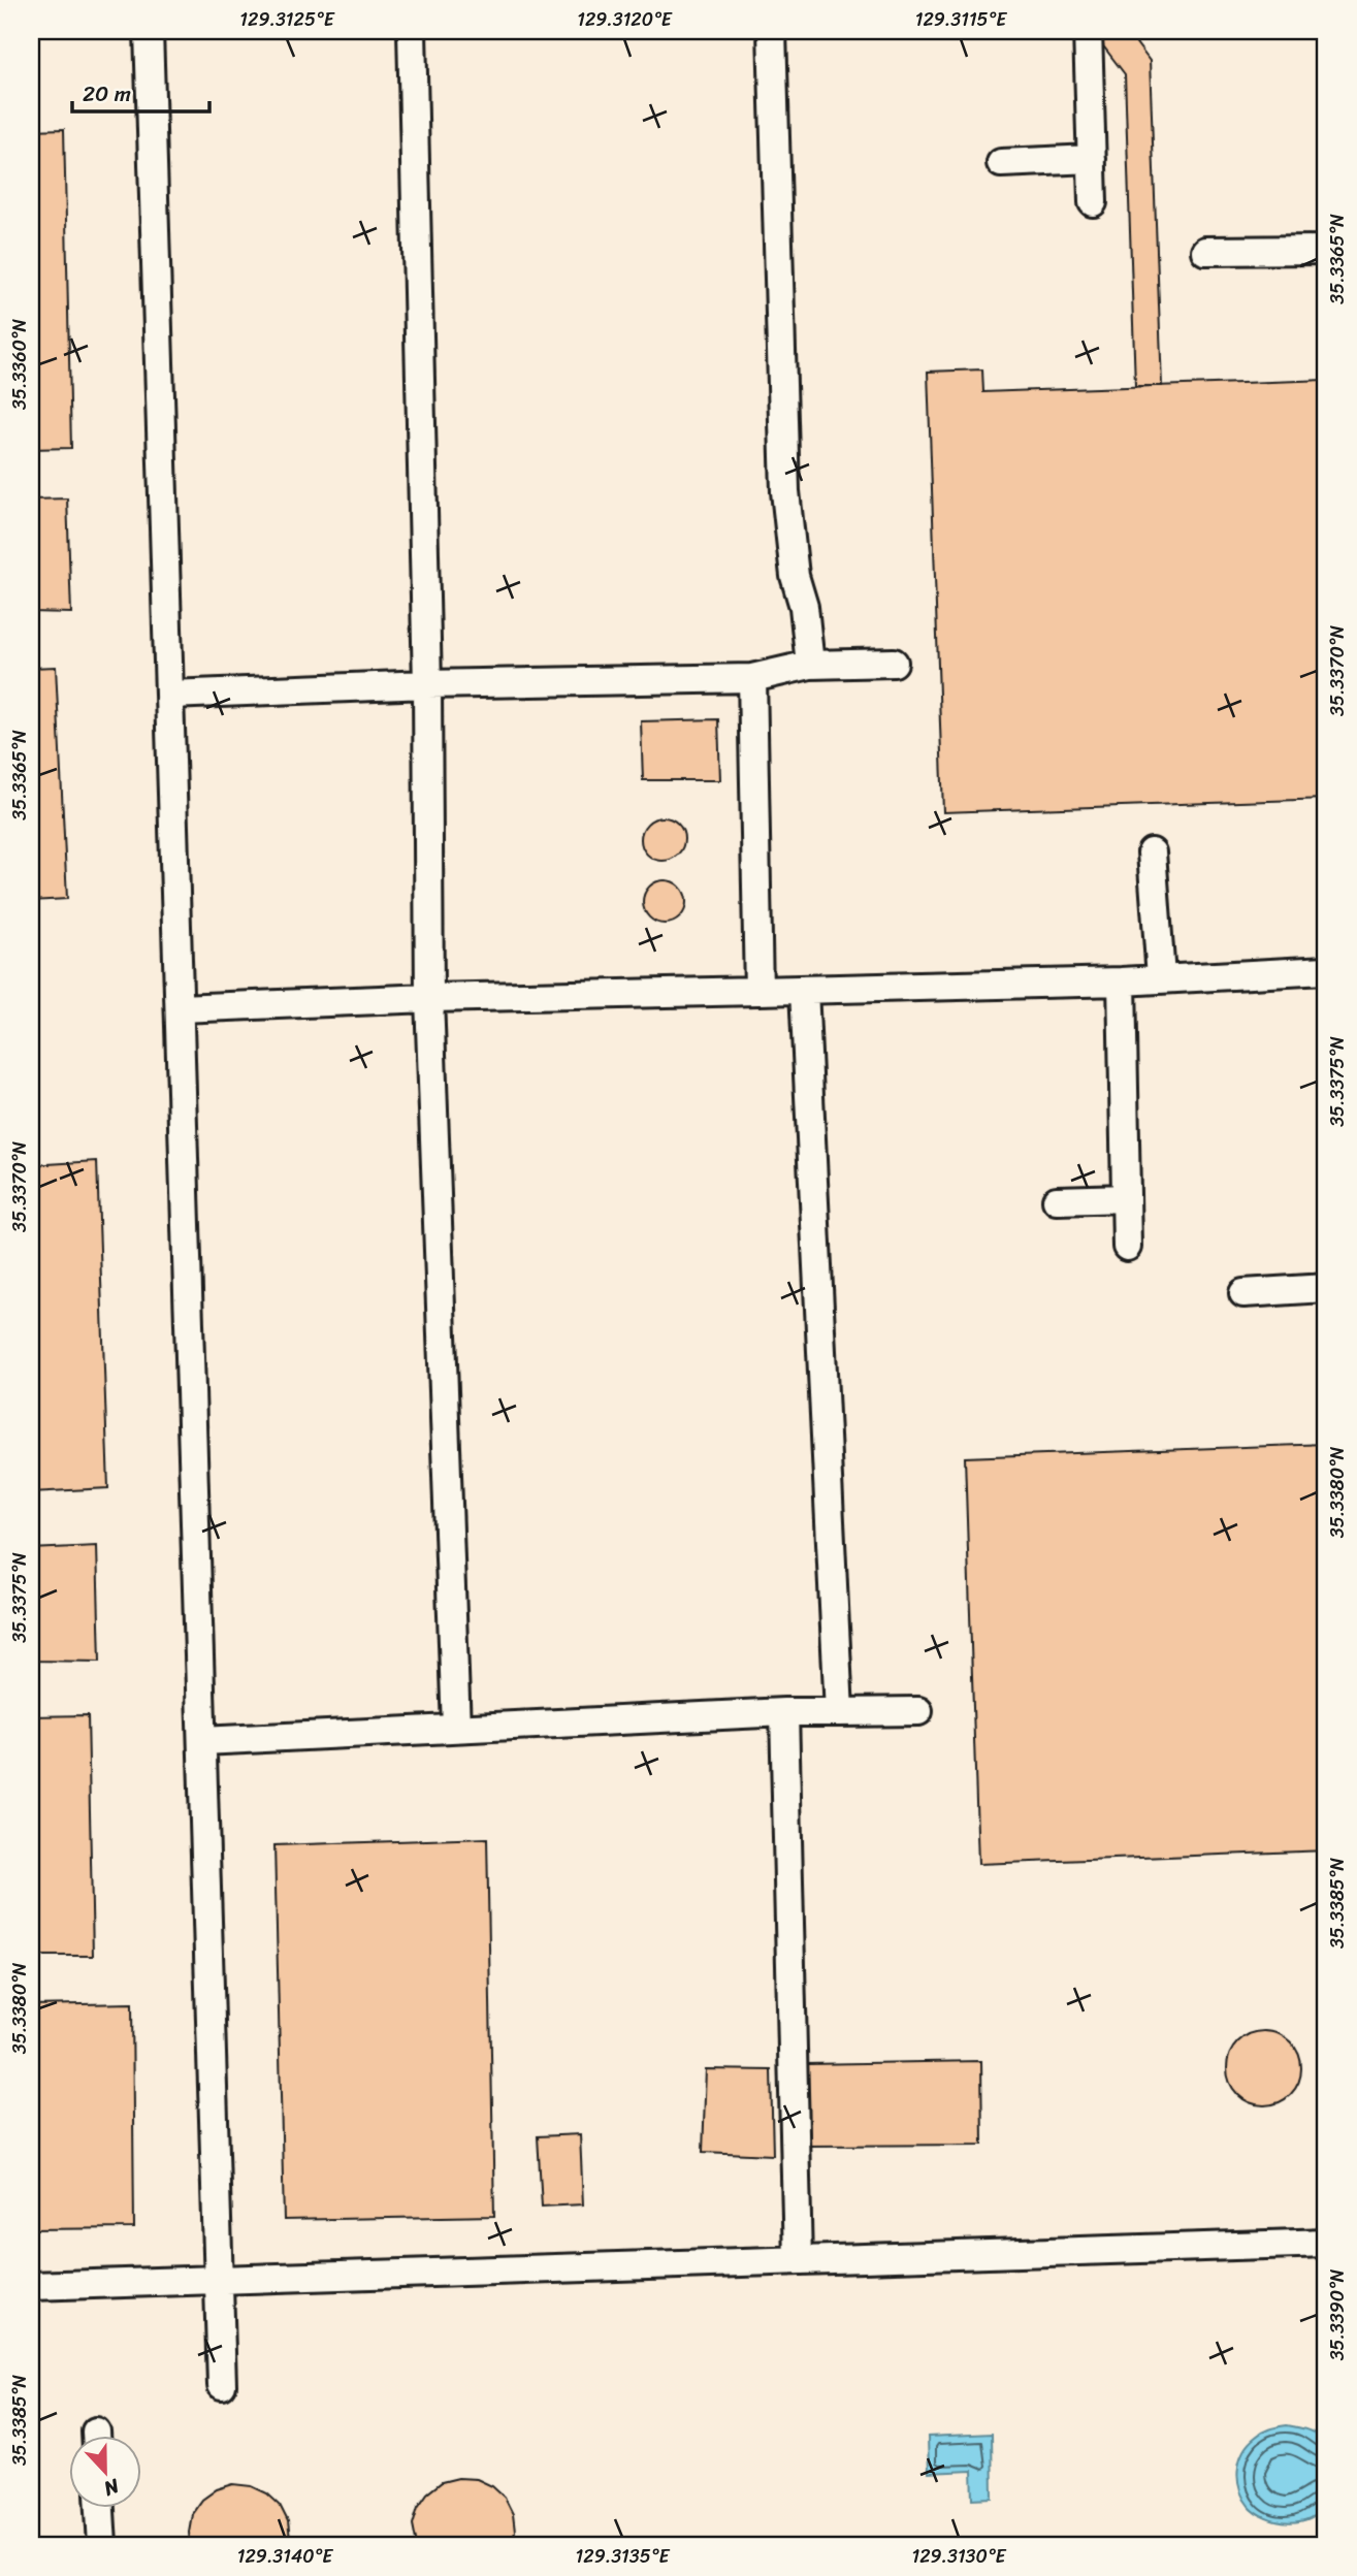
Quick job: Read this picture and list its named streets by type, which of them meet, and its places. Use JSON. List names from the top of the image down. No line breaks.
{"scale_bar":"20 m","north":"bottom","coordinates":["129.3125°E","129.3120°E","129.3115°E","35.3365°N","35.3360°N","35.3370°N","35.3375°N","35.3380°N","35.3385°N","35.3390°N","129.3140°E","129.3135°E","129.3130°E"]}
